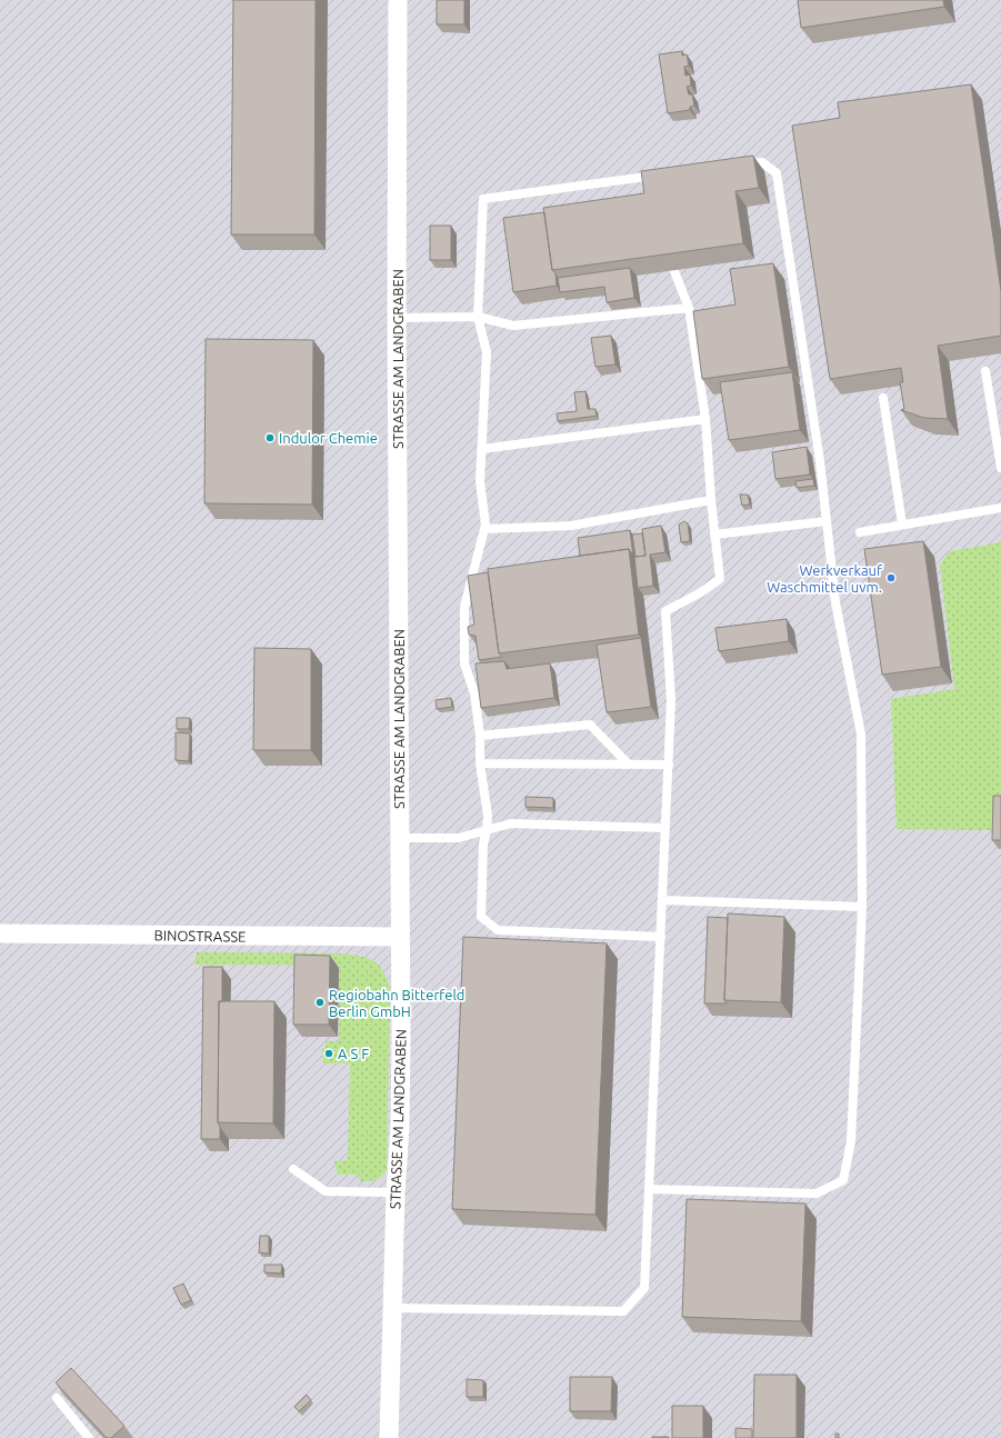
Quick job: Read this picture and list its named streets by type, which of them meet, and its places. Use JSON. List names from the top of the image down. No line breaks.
{"streets":{"street":["STRASSE AM LANDGRABEN","BINOSTRASSE"]},"crossings":[["STRASSE AM LANDGRABEN","BINOSTRASSE"]],"places":["Indulor Chemie","Werkverkauf Waschmittel uvm.","Regiobahn Bitterfeld Berlin GmbH","A S F"]}
